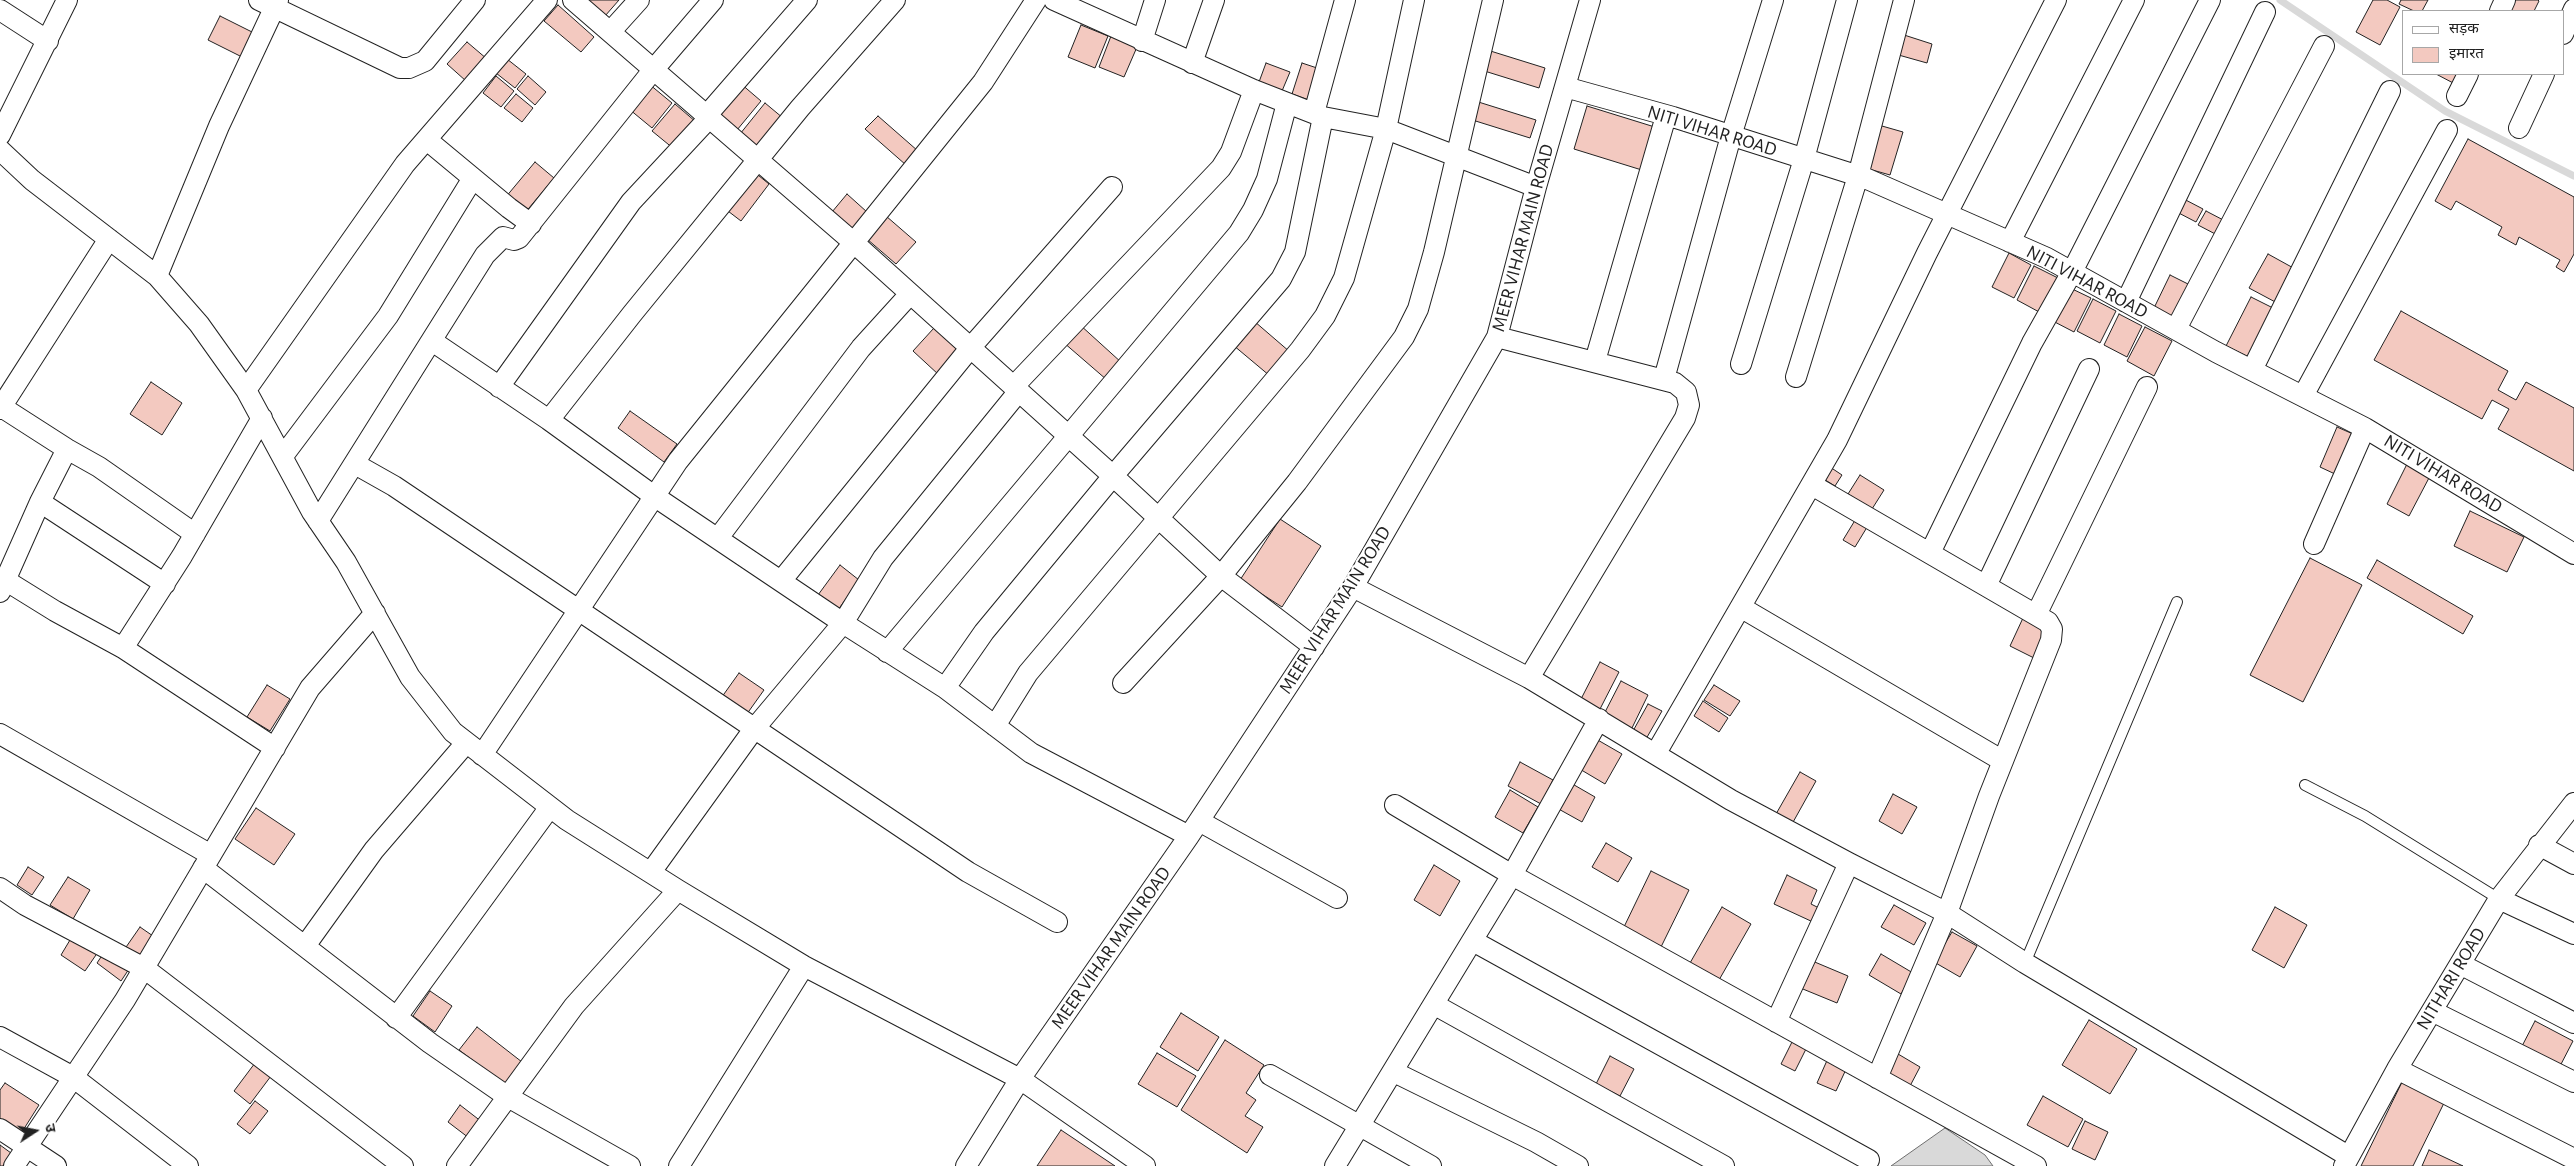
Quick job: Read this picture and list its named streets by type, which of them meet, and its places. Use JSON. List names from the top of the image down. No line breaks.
{"streets":{"street":["NITI VIHAR ROAD","MEER VIHAR MAIN ROAD","NITHARI ROAD"]},"crossings":[["NITI VIHAR ROAD","MEER VIHAR MAIN ROAD"]],"legend":["सड़क","इमारत"],"north":"right"}
